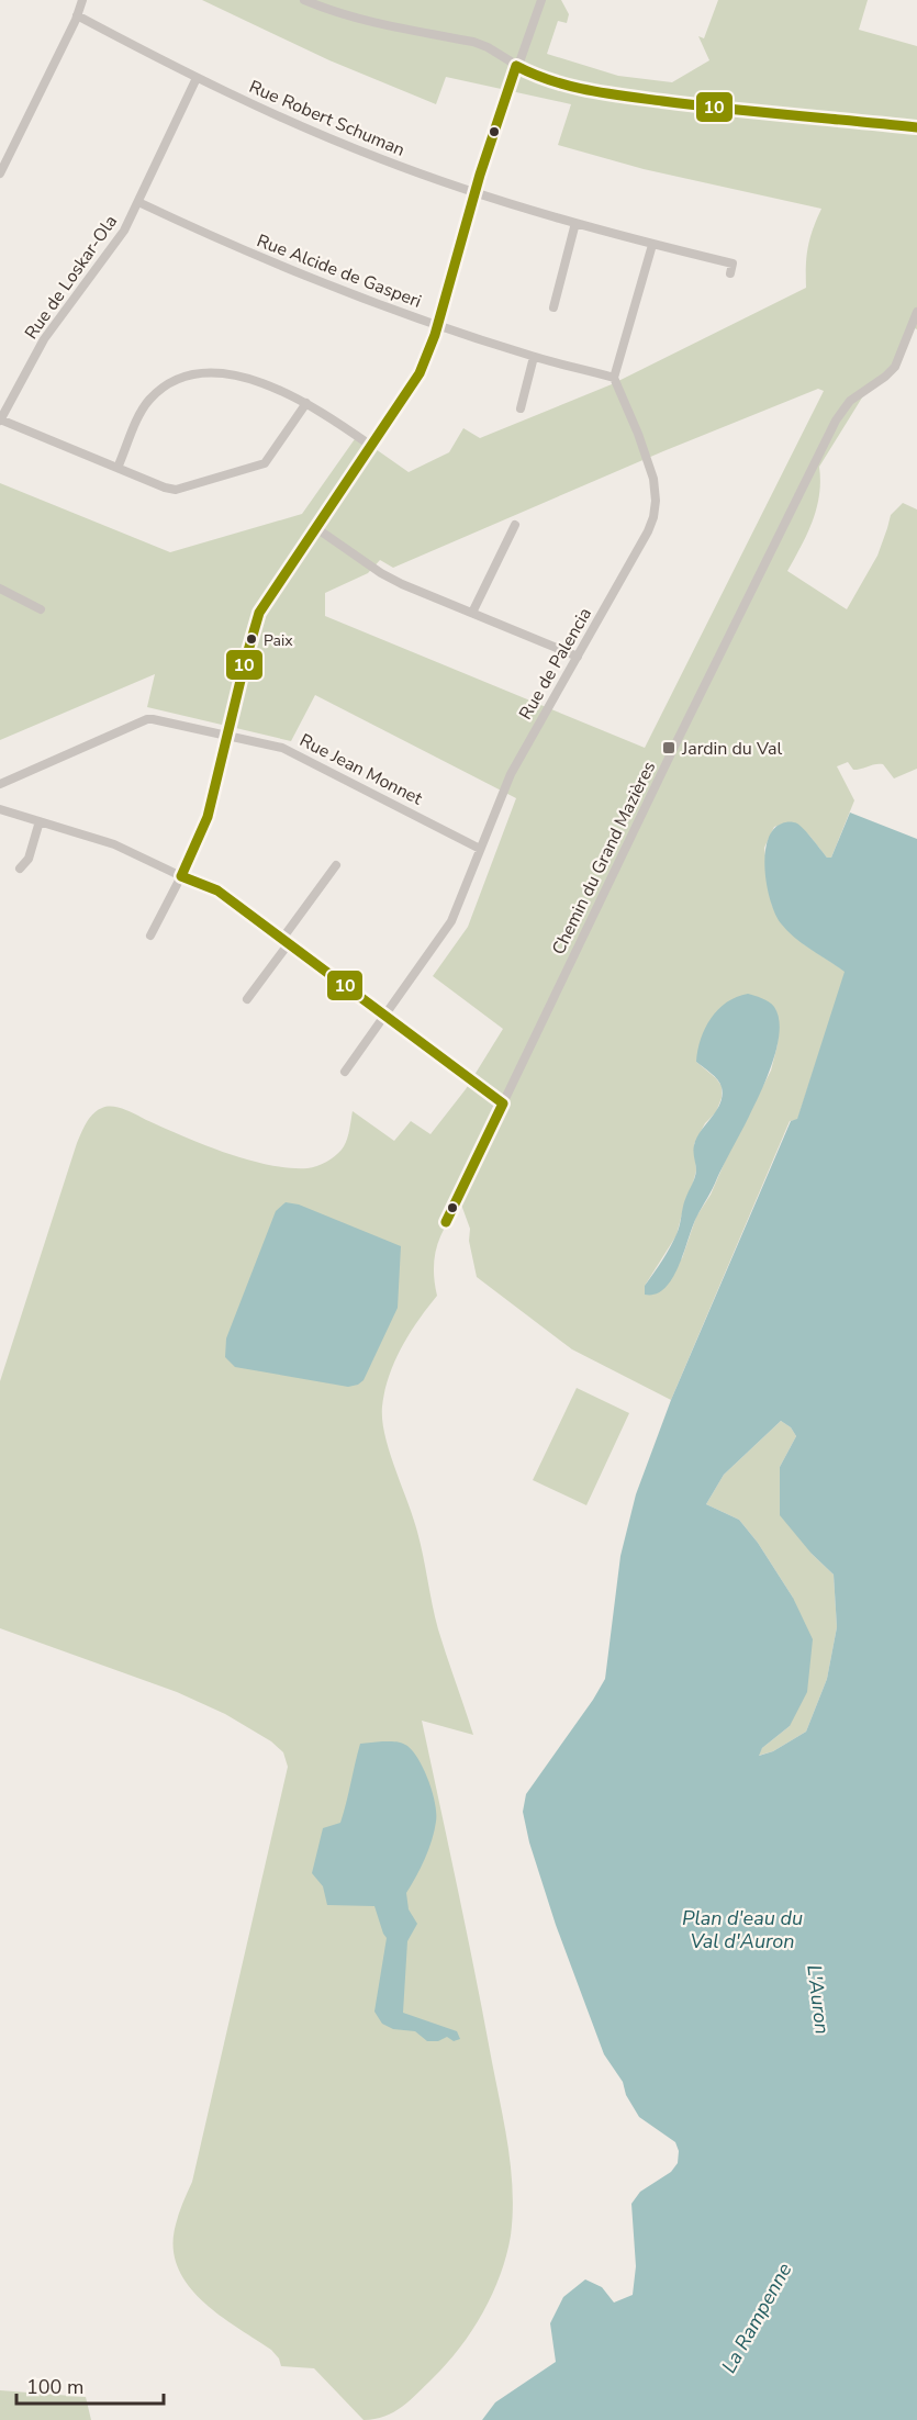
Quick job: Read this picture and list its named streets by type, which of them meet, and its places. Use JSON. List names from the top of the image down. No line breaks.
{"streets":{"street":["Rue Robert Schuman","Rue Alcide de Gasperi","Rue de Loskar-Ola","Rue de Palencia","Rue Jean Monnet","Chemin du Grand Mazières"]},"crossings":[["Rue Robert Schuman","Rue de Loskar-Ola"],["Rue Alcide de Gasperi","Rue de Loskar-Ola"],["Rue Alcide de Gasperi","Rue de Palencia"],["Rue de Palencia","Rue Jean Monnet"]],"water":["Plan d'eau du Val d'Auron","L'Auron","La Rampenne"],"places":{"other":["Paix"],"transit":["Jardin du Val"]},"lines":["transit line 10"],"scale_bar":"100 m"}
